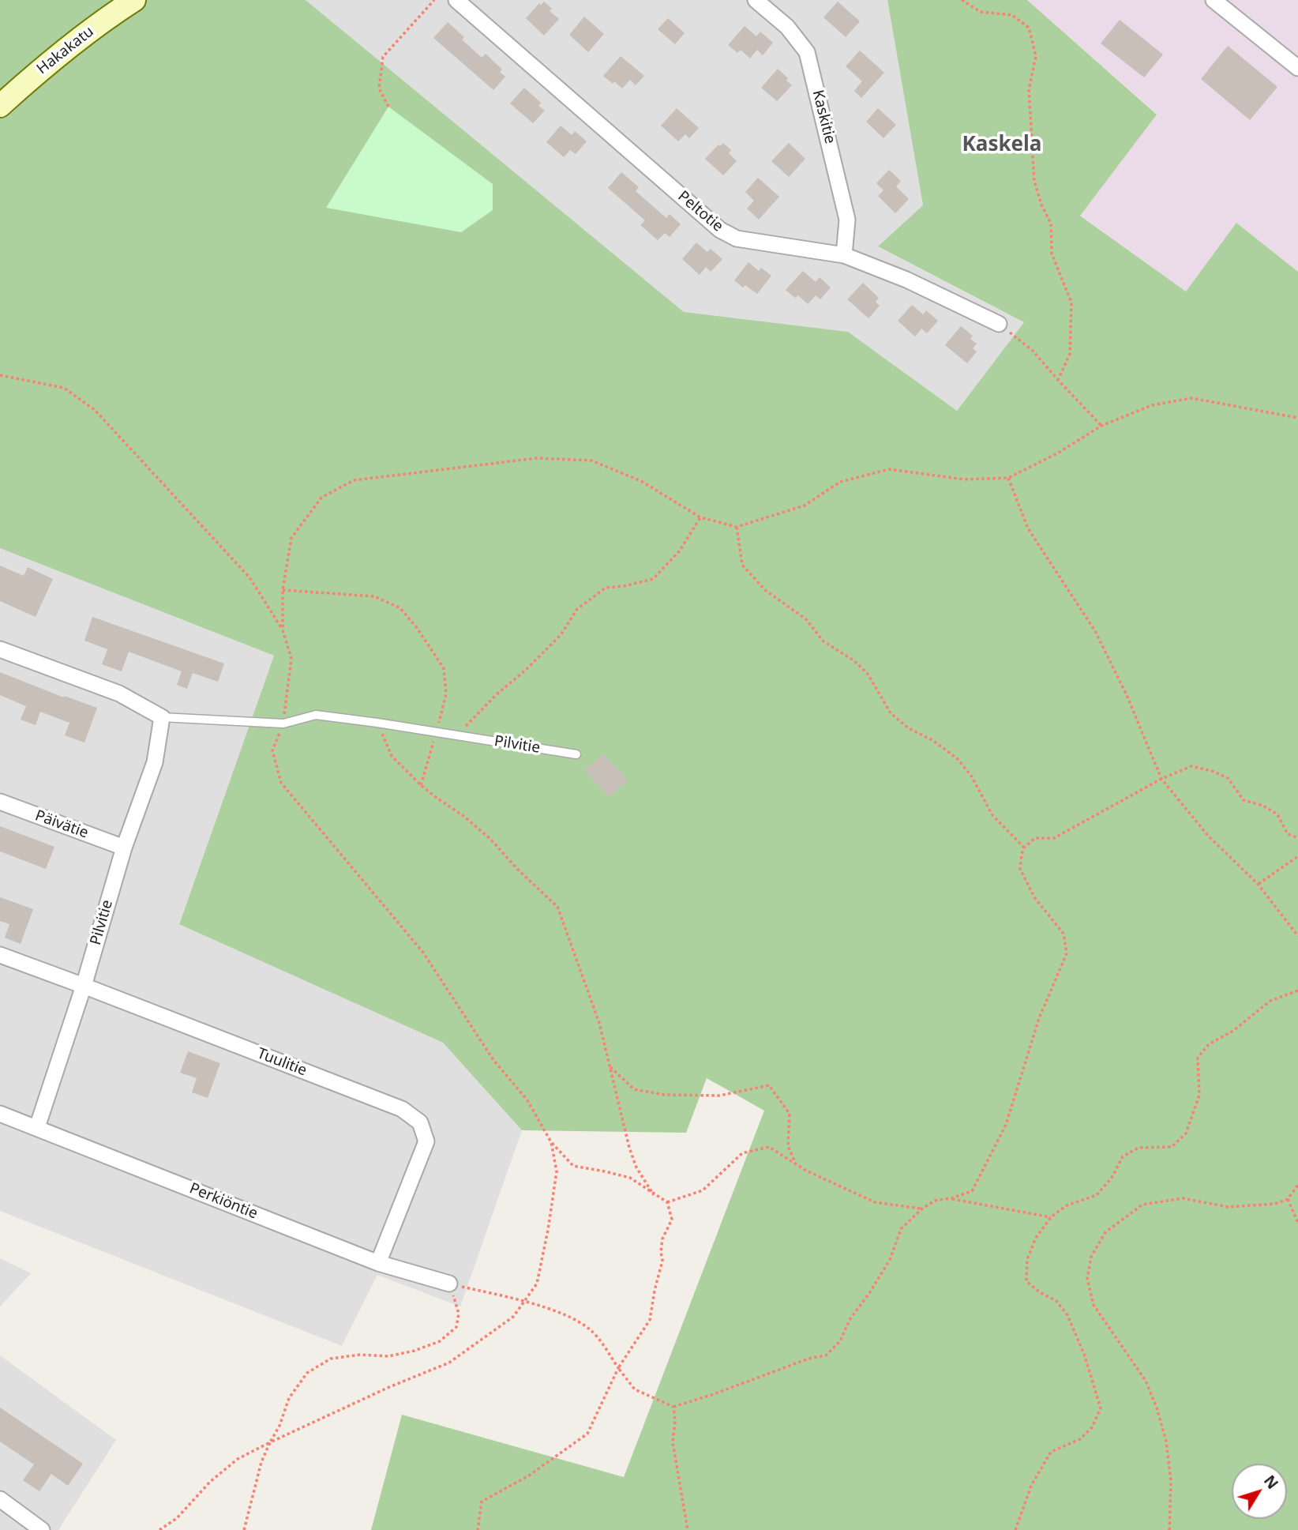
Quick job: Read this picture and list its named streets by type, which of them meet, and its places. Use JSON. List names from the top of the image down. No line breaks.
{"streets":{"street":["Hakakatu","Kaskitie","Peltotie","Pilvitie","Päivätie","Tuulitie","Perkiöntie"]},"crossings":[["Kaskitie","Peltotie"],["Pilvitie","Päivätie"],["Pilvitie","Tuulitie"],["Pilvitie","Perkiöntie"],["Tuulitie","Perkiöntie"]],"districts":["Kaskela"],"north":"top right"}
